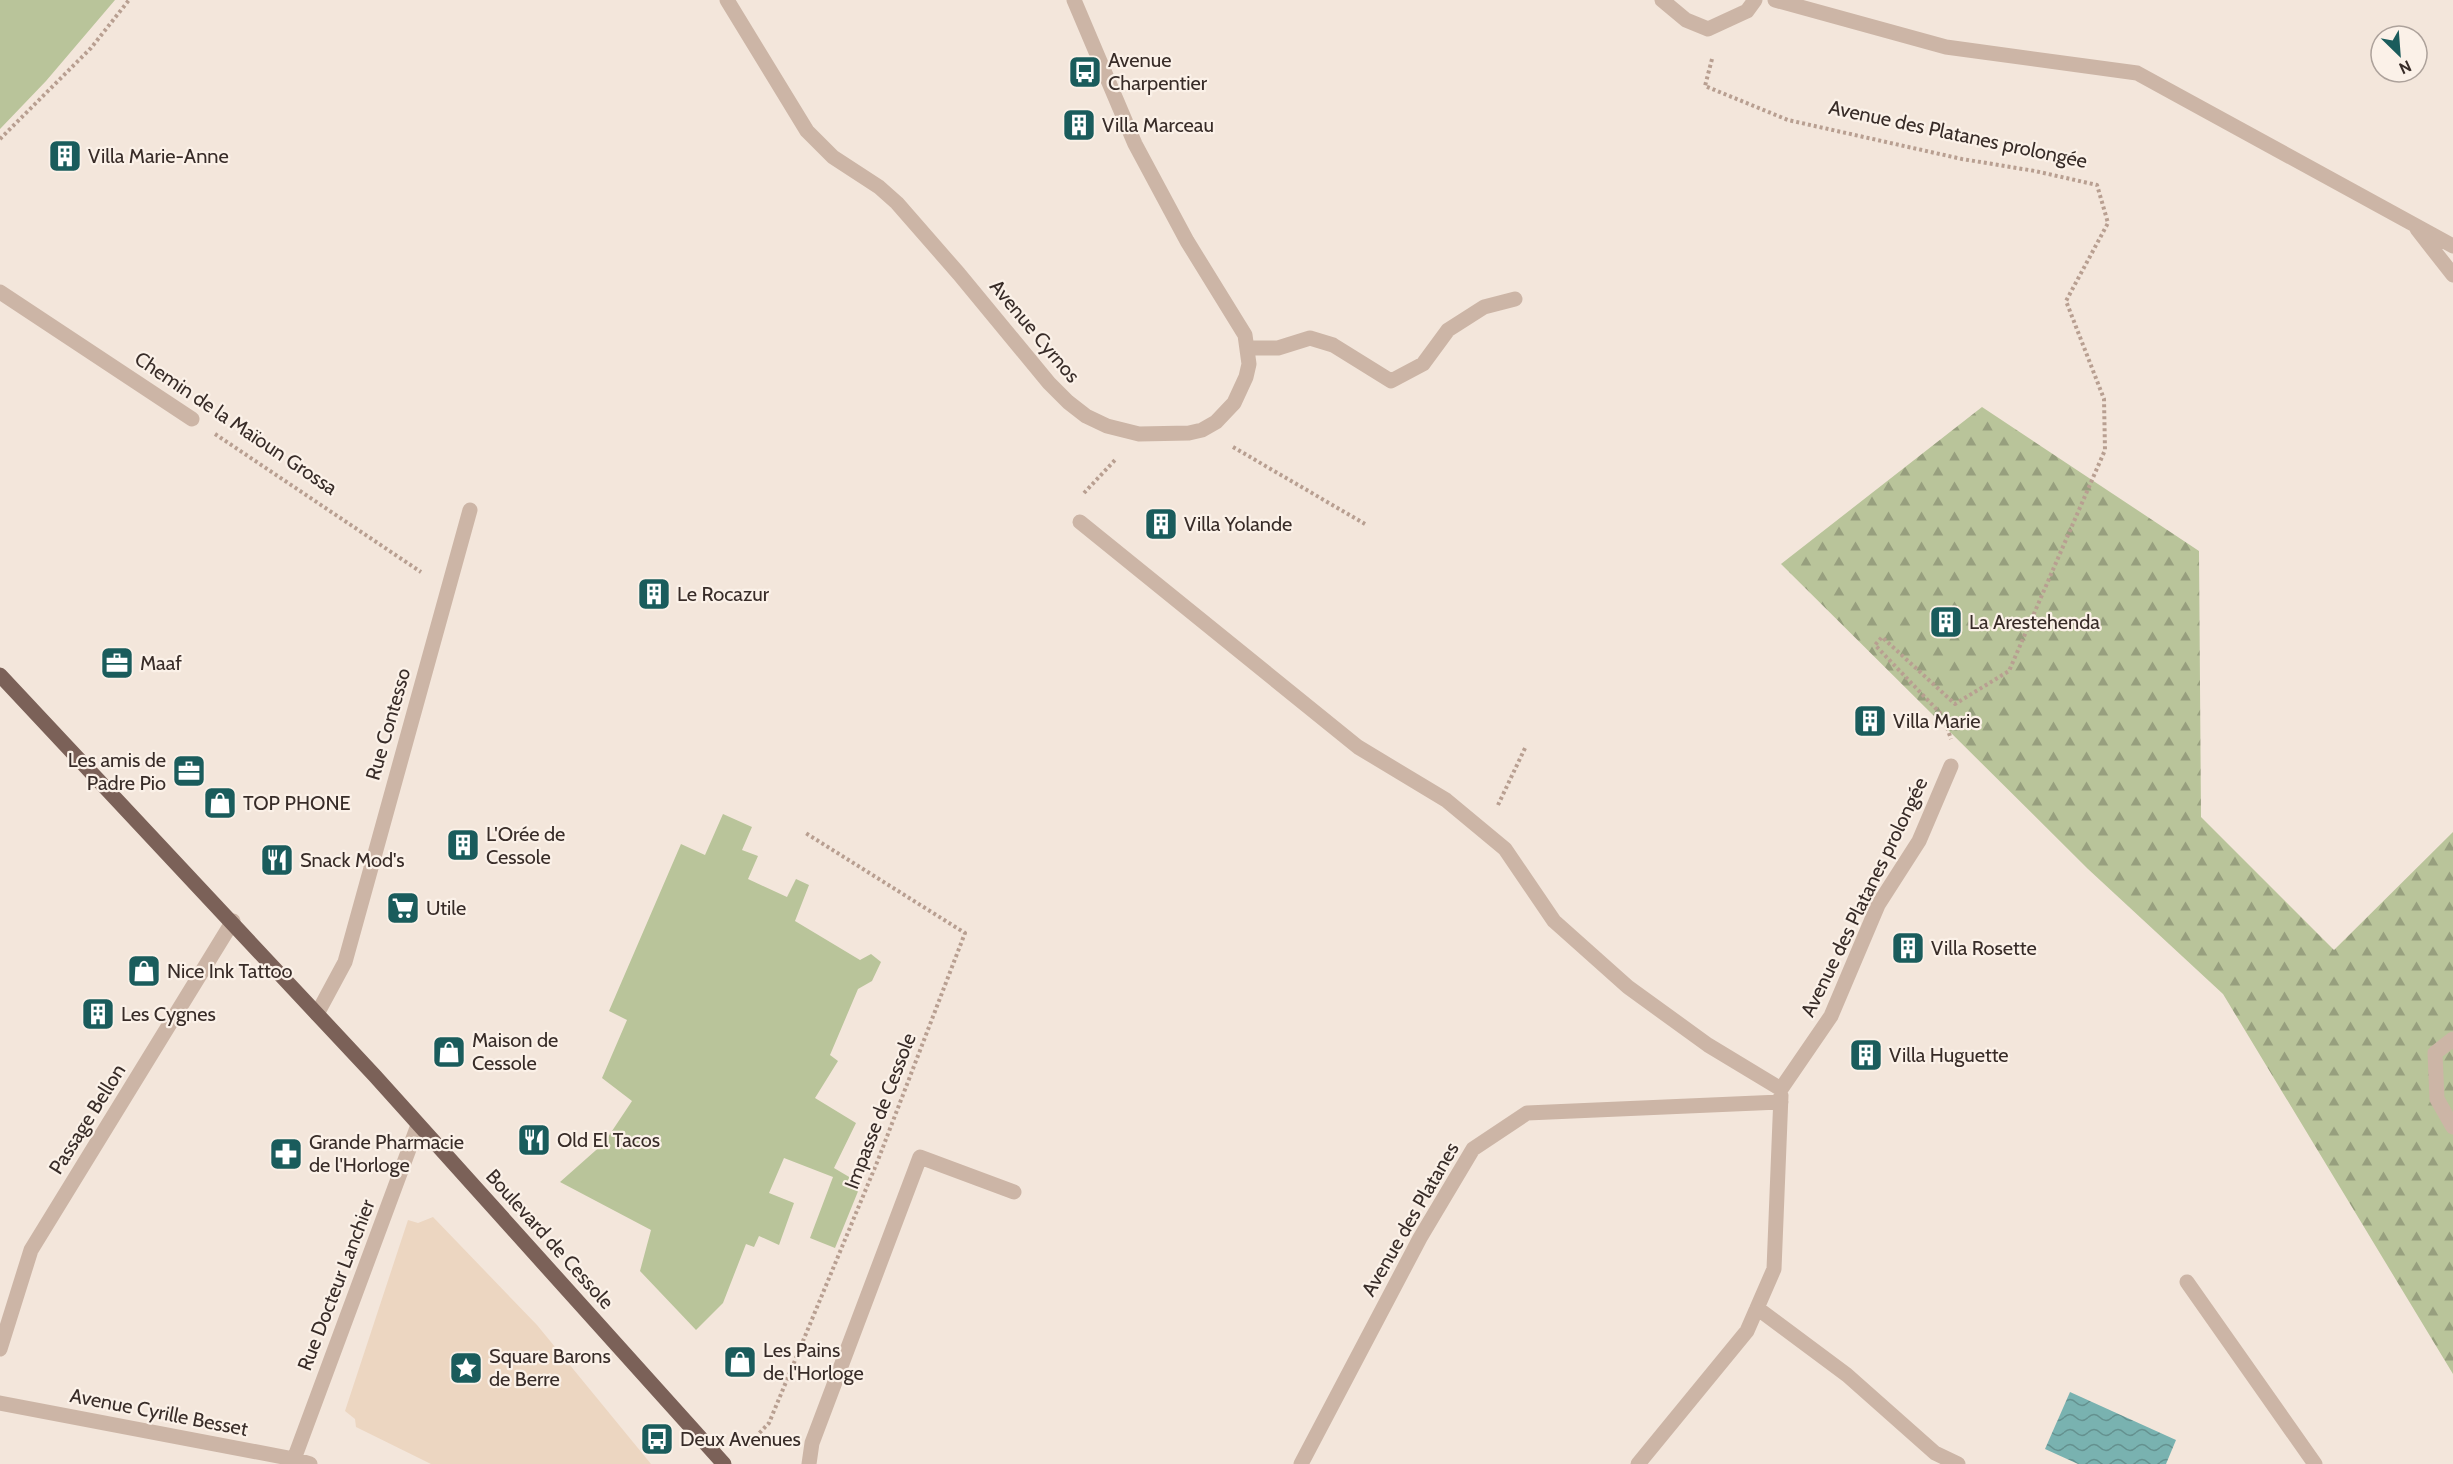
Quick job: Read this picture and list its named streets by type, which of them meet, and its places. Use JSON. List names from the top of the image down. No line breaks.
{"streets":{"main road":["Boulevard de Cessole"],"street":["Avenue des Platanes prolongée","Avenue Cyrnos","Chemin de la Maïoun Grossa","Rue Contesso","Passage Bellon","Avenue des Platanes","Rue Docteur Lanchier","Avenue Cyrille Besset"],"path":["Impasse de Cessole"]},"crossings":[["Avenue des Platanes prolongée","Avenue des Platanes"],["Chemin de la Maïoun Grossa","Rue Contesso"],["Rue Contesso","Boulevard de Cessole"],["Passage Bellon","Boulevard de Cessole"],["Boulevard de Cessole","Rue Docteur Lanchier"],["Rue Docteur Lanchier","Avenue Cyrille Besset"]],"places":{"bus stop":["Avenue Charpentier","Deux Avenues"],"building":["Villa Marceau","Villa Marie-Anne","Villa Yolande","Le Rocazur","La Arestehenda","Villa Marie","L'Orée de Cessole","Villa Rosette","Les Cygnes","Villa Huguette"],"office":["Maaf","Les amis de Padre Pio"],"shop":["TOP PHONE","Nice Ink Tattoo","Maison de Cessole","Les Pains de l'Horloge"],"restaurant":["Snack Mod's","Old El Tacos"],"supermarket":["Utile"],"pharmacy":["Grande Pharmacie de l'Horloge"],"place":["Square Barons de Berre"]},"north":"bottom right"}
